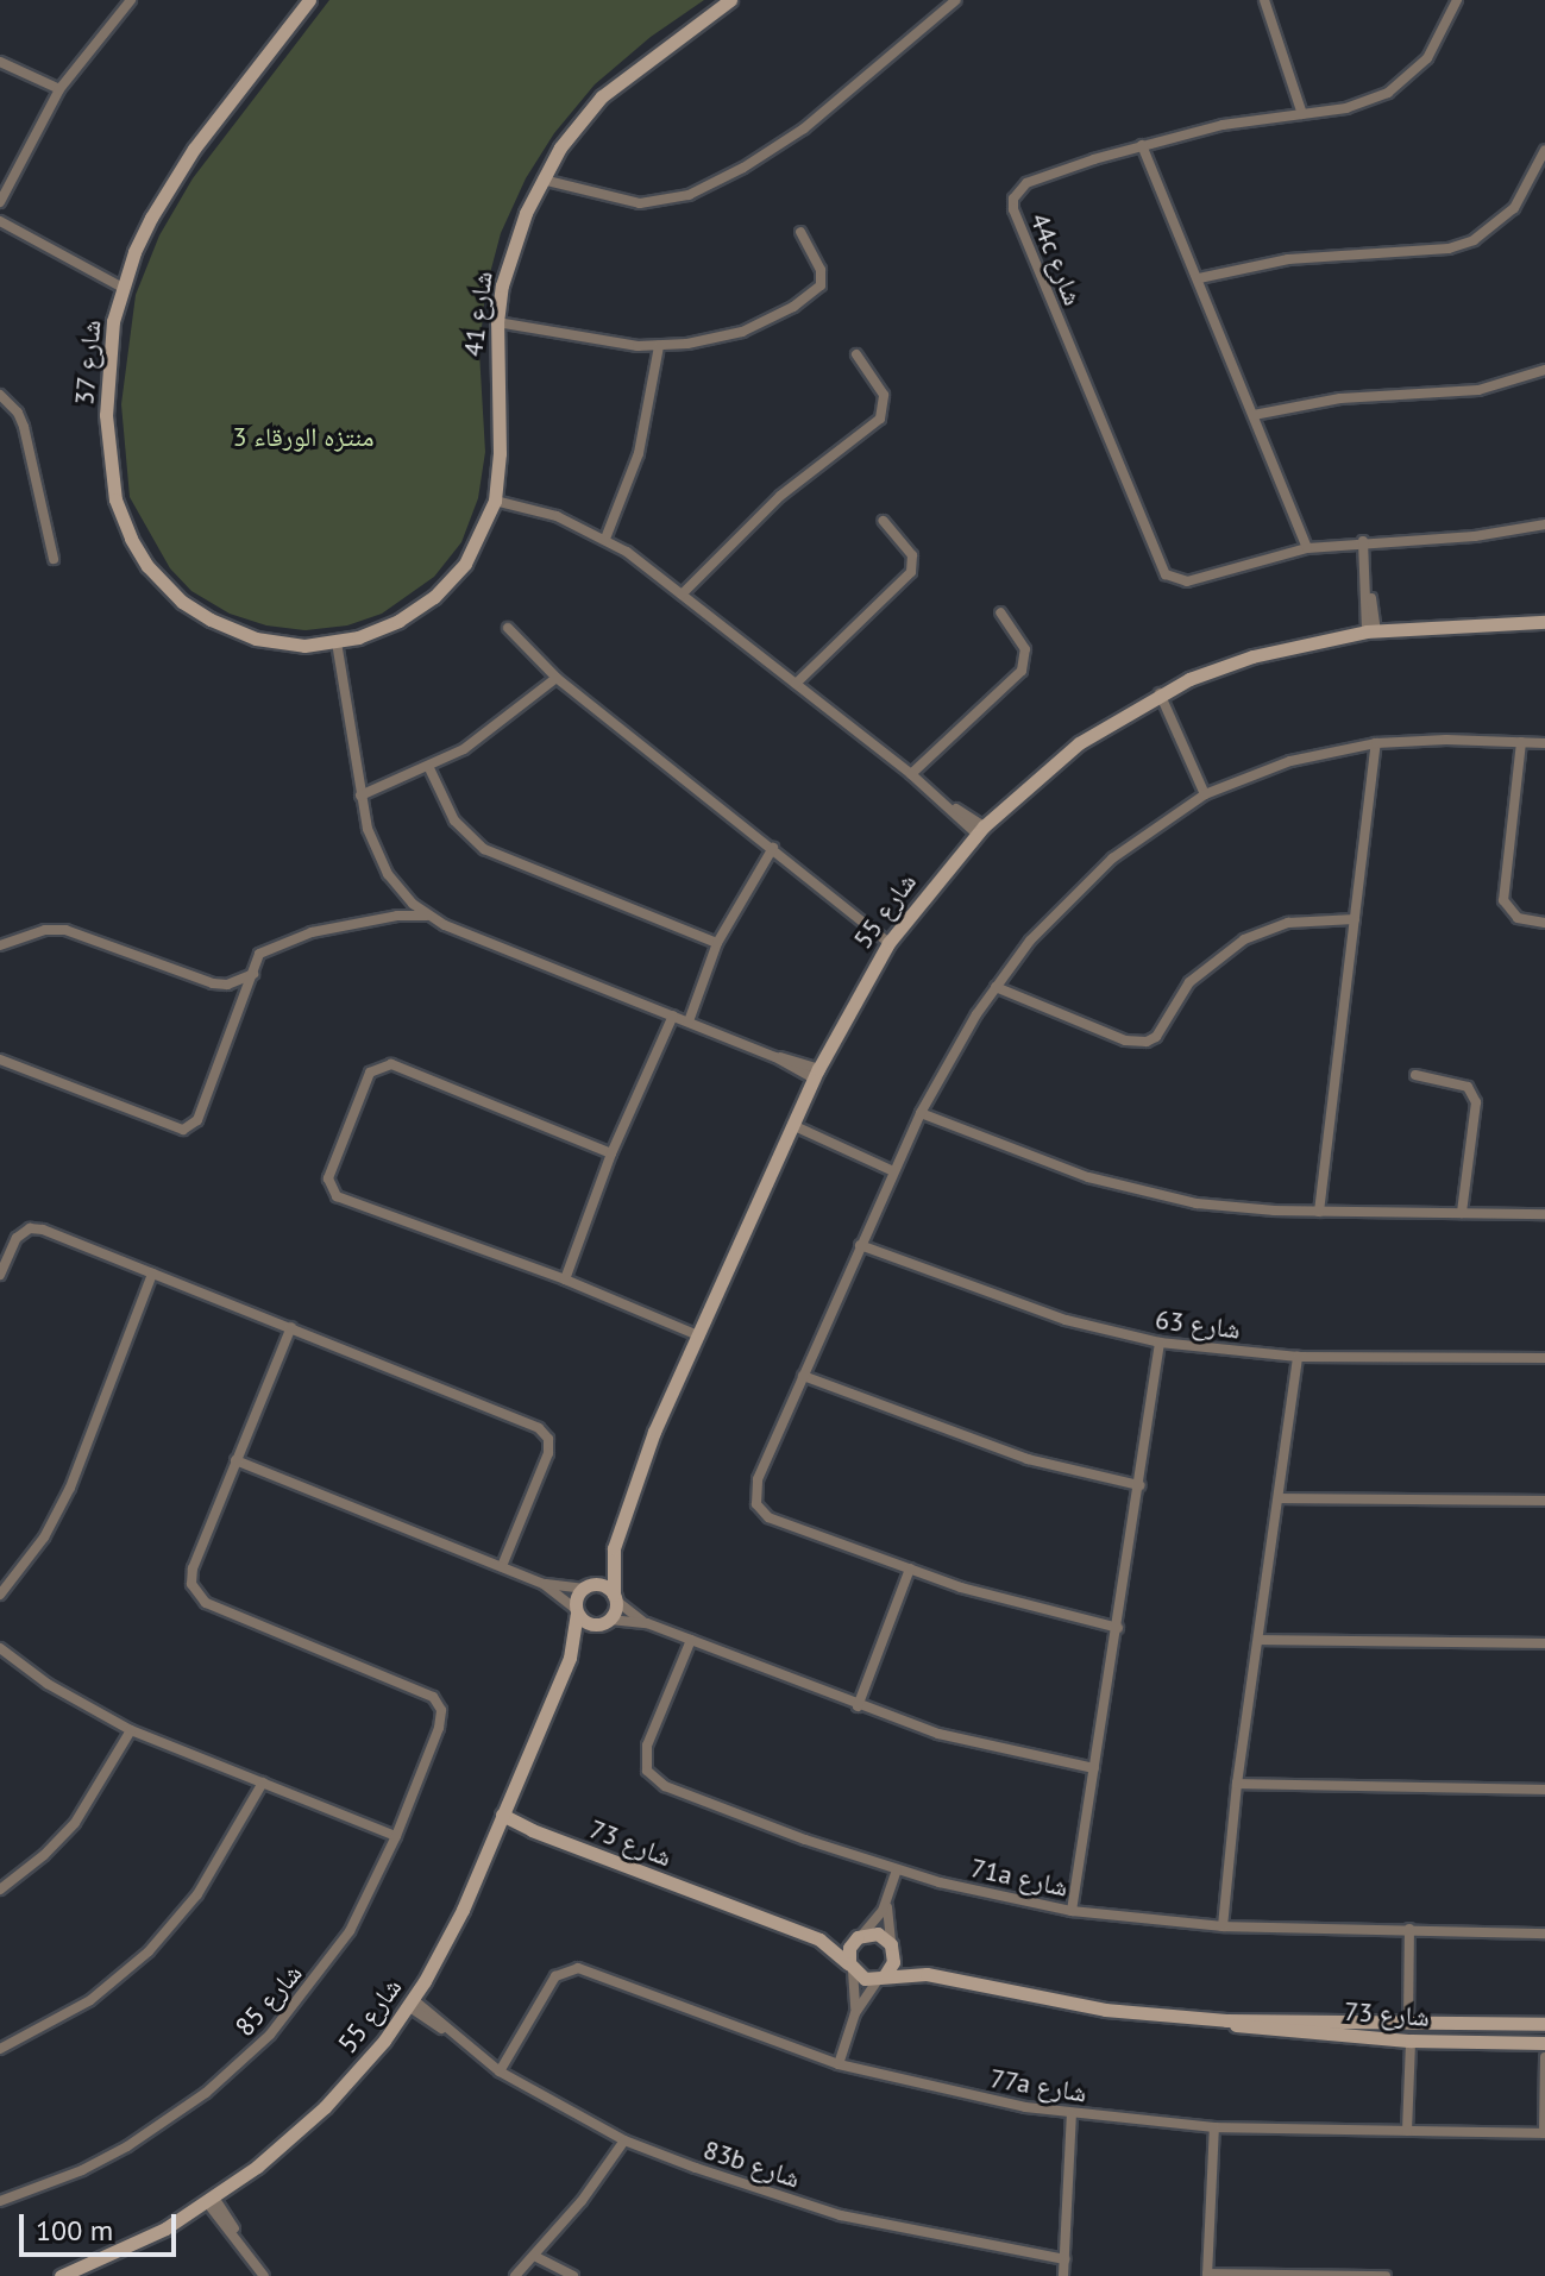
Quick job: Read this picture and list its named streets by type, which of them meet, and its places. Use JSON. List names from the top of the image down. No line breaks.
{"streets":{"street":["44c شارع","شارع 41","شارع 37","شارع 55","شارع 63","شارع 73","71a شارع","شارع 85","77a شارع","83b شارع"]},"crossings":[["شارع 41","شارع 37"],["شارع 55","شارع 73"],["شارع 55","83b شارع"],["77a شارع","83b شارع"]],"parks":["منتزه الورقاء 3"],"scale_bar":"100 m"}
